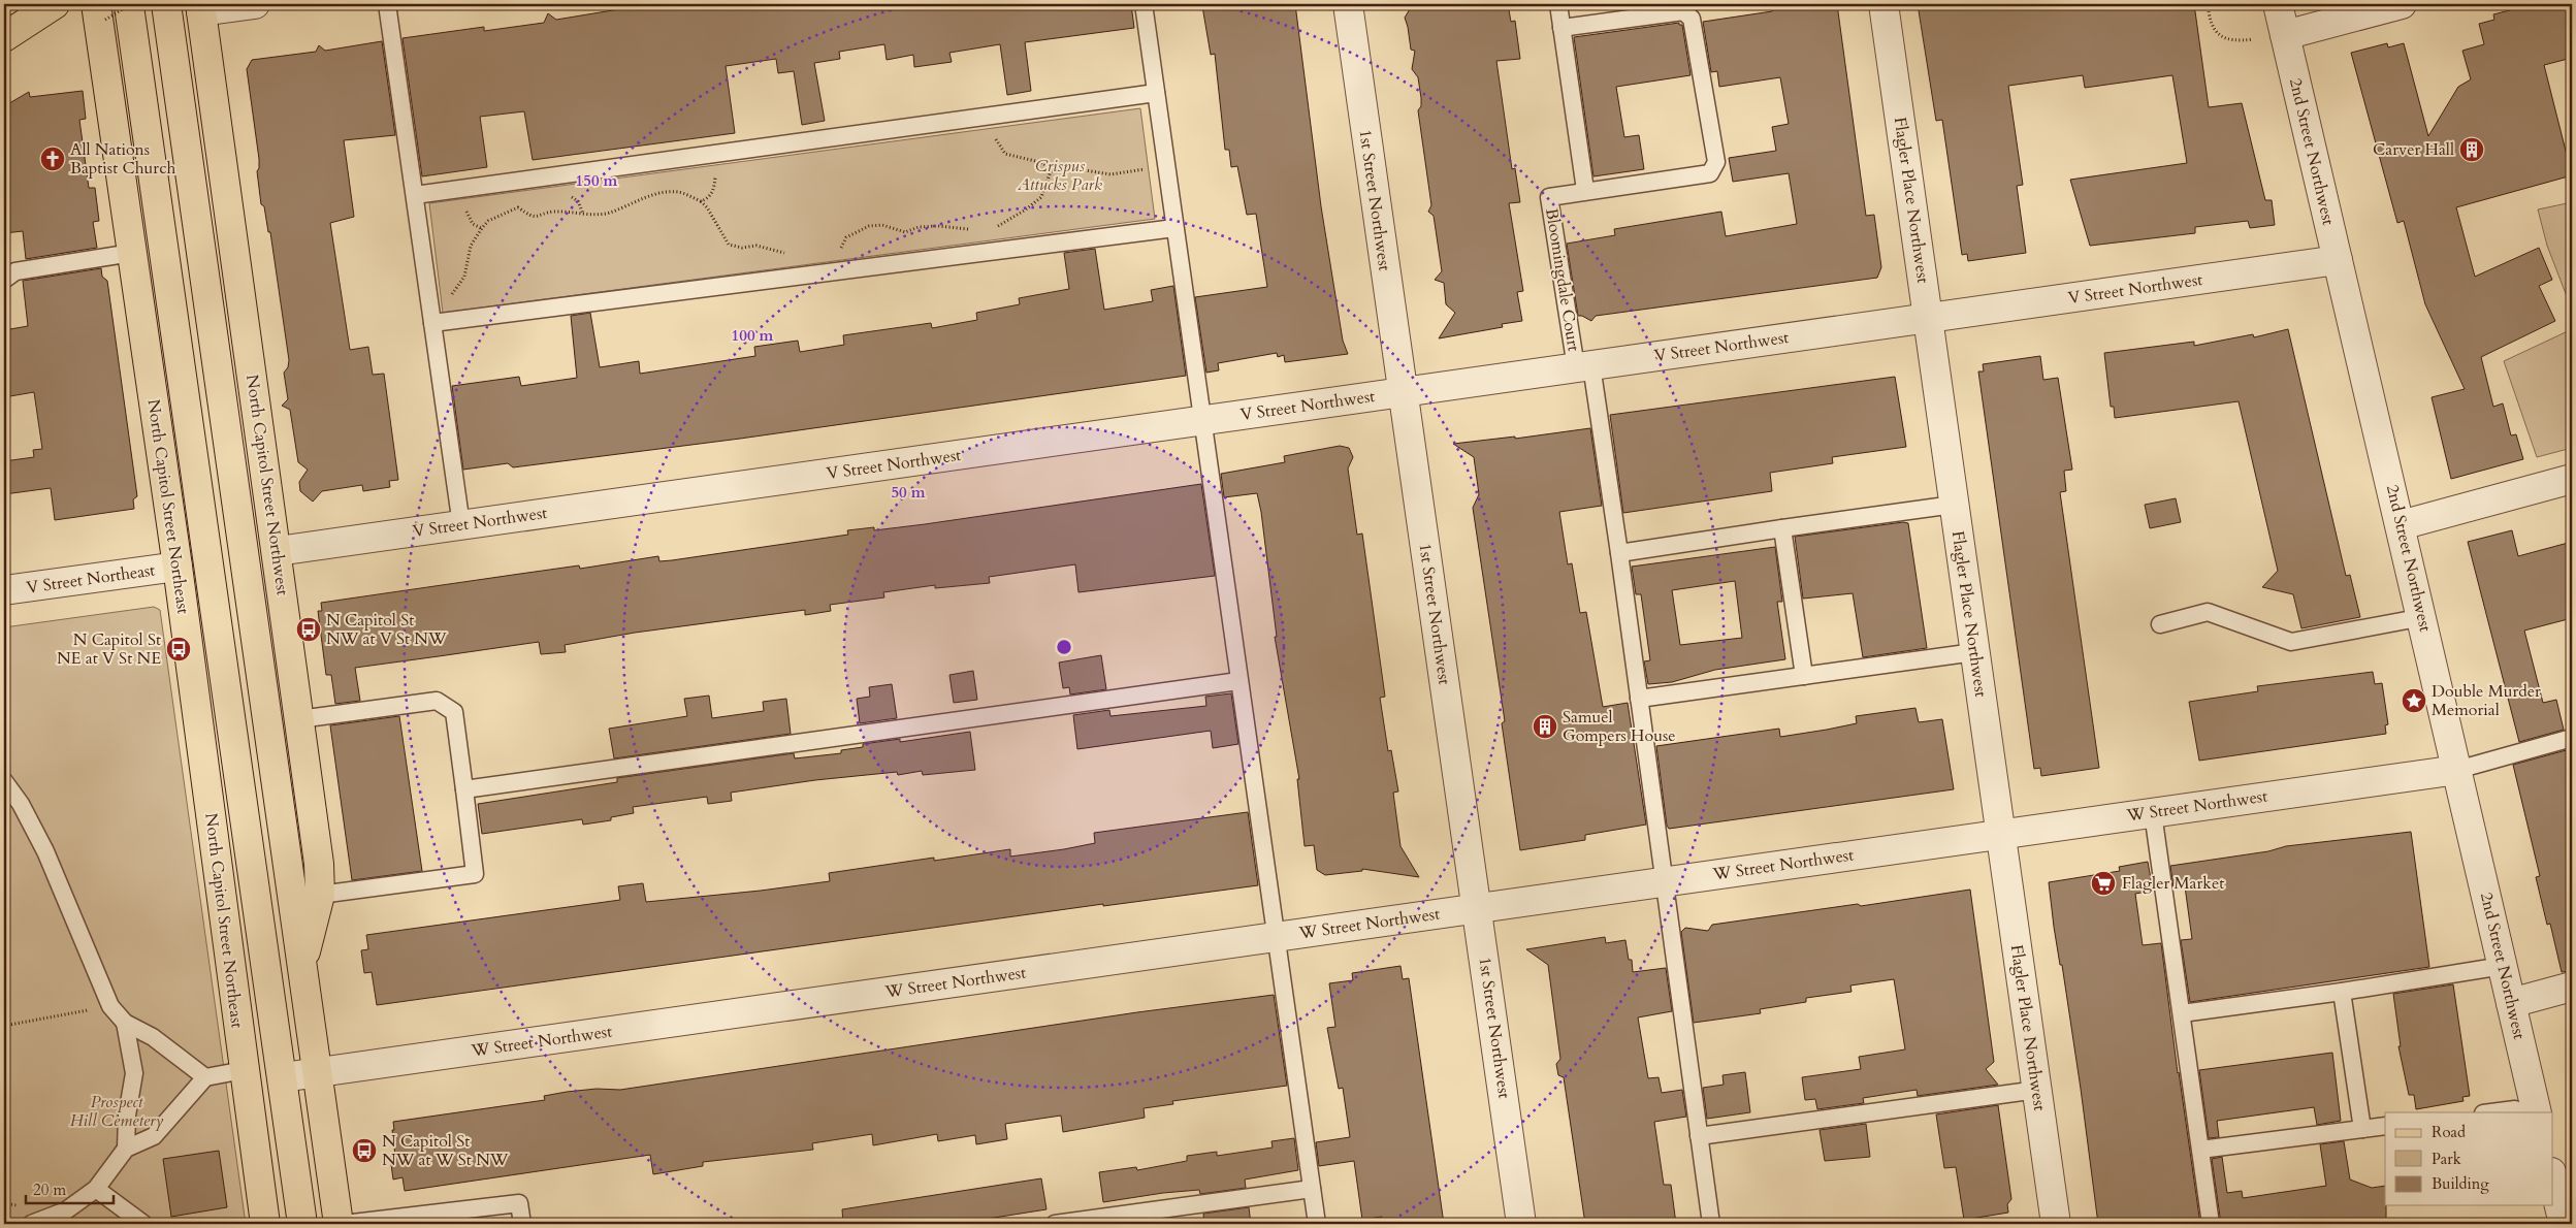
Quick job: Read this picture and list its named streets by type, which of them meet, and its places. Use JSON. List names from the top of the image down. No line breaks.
{"streets":{"main road":["North Capitol Street Northwest","North Capitol Street Northeast"],"street":["2nd Street Northwest","1st Street Northwest","Flagler Place Northwest","V Street Northwest","V Street Northeast","W Street Northwest"],"lane":["Bloomingdale Court"]},"crossings":[["2nd Street Northwest","V Street Northwest"],["2nd Street Northwest","W Street Northwest"],["1st Street Northwest","V Street Northwest"],["1st Street Northwest","W Street Northwest"],["Flagler Place Northwest","V Street Northwest"],["Flagler Place Northwest","W Street Northwest"],["Bloomingdale Court","V Street Northwest"],["V Street Northwest","North Capitol Street Northwest"],["North Capitol Street Northwest","W Street Northwest"],["North Capitol Street Northeast","V Street Northeast"],["North Capitol Street Northeast","W Street Northwest"]],"parks":["Crispus Attucks Park","Prospect Hill Cemetery"],"places":{"building":["Carver Hall","Samuel Gompers House"],"church":["All Nations Baptist Church"],"bus stop":["N Capitol St NW at V St NW","N Capitol St NE at V St NE","N Capitol St NW at W St NW"],"place":["Double Murder Memorial"],"supermarket":["Flagler Market"]},"legend":["Road","Park","Building"],"scale_bar":"20 m","rings":["150 m","100 m","50 m"]}
